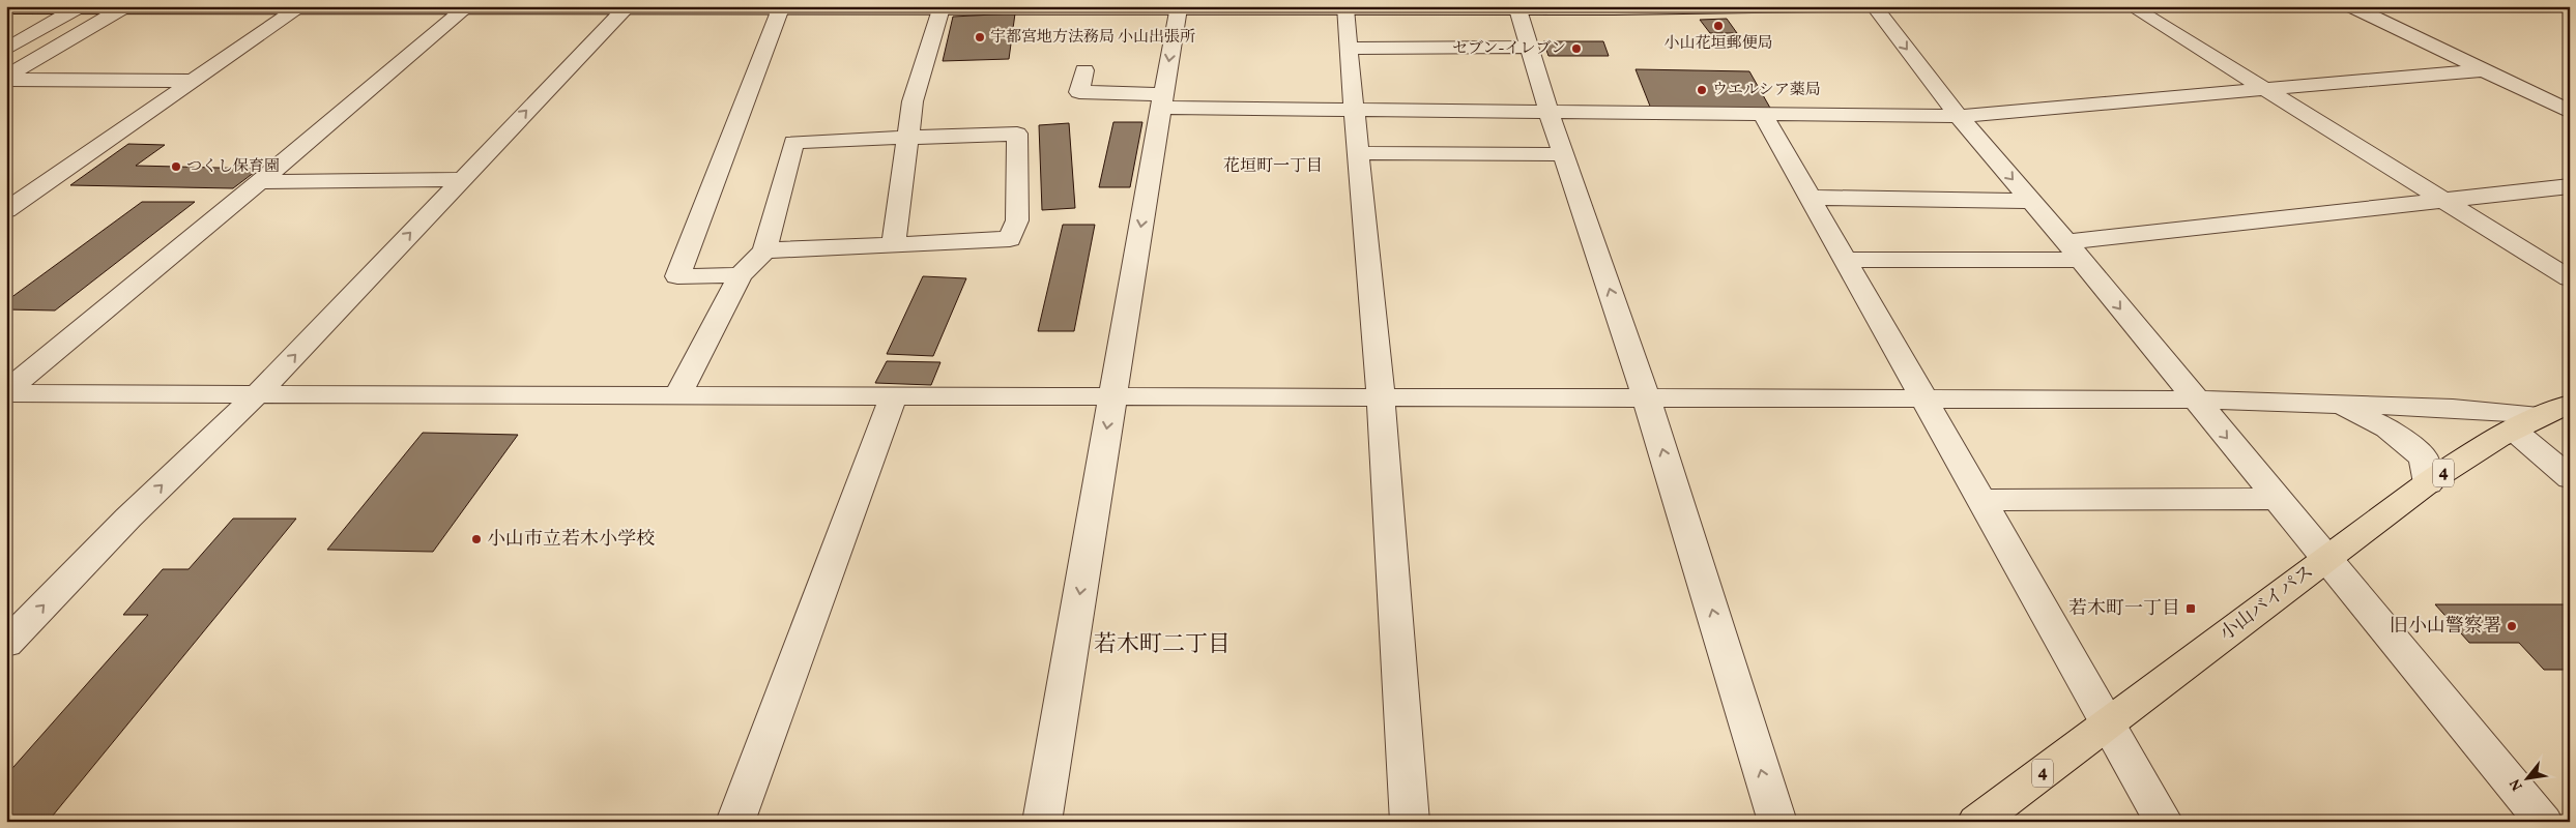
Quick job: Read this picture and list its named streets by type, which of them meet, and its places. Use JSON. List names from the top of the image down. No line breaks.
{"streets":{"main road":["4","小山バイパス"]},"districts":["花垣町一丁目","若木町二丁目"],"places":{"other":["小山花垣郵便局","宇都宮地方法務局 小山出張所","セブン-イレブン","ウエルシア薬局","つくし保育園","小山市立若木小学校","旧小山警察署"],"transit":["若木町一丁目"]},"north":"bottom left"}
